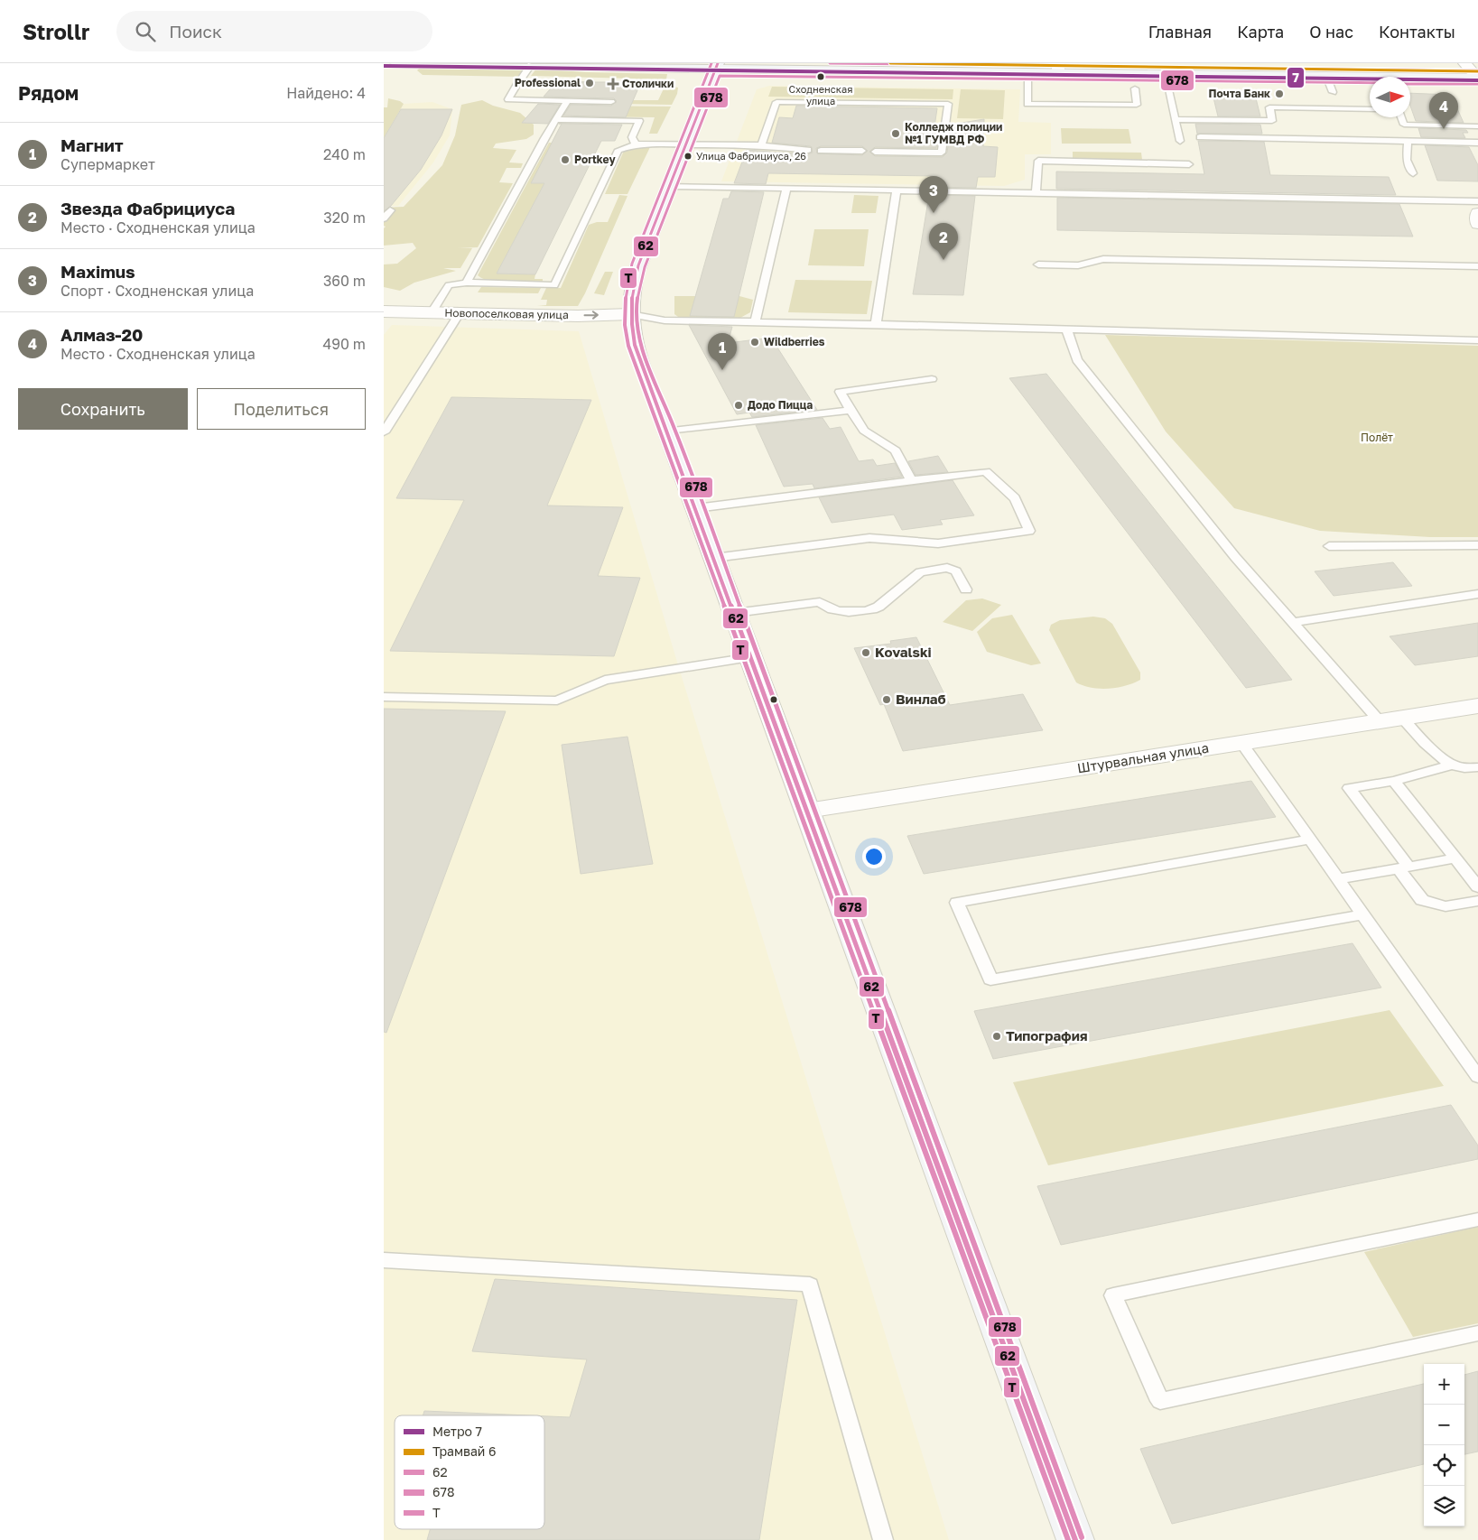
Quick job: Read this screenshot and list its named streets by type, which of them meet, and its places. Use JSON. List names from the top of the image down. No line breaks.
{"streets":{"street":["Новопоселковая улица","Штурвальная улица"]},"one_way":["Новопоселковая улица"],"parks":["Полёт"],"places":{"other":["Сходненская улица","Professional","Почта Банк","Колледж полиции №1 ГУМВД РФ","Улица Фабрициуса, 26","Portkey","Wildberries","Додо Пицца","Kovalski","Винлаб","Типография"],"health":["Столички"]},"lines":["tram line 6","transit line 62","transit line Т","metro line 7","transit line 678"],"legend":["Метро 7","Трамвай 6","62","678","Т"],"north":"right","page":{"header":"Strollr","search":"Поиск","nav":["Главная","Карта","О нас","Контакты"],"heading":["Рядом","Найдено: 4"],"pins":["4","3","2","1"],"list":[{"mark":"1","name":"Магнит","note":"Супермаркет","value":"240 m"},{"mark":"2","name":"Звезда Фабрициуса","note":"Место · Сходненская улица","value":"320 m"},{"mark":"3","name":"Maximus","note":"Спорт · Сходненская улица","value":"360 m"},{"mark":"4","name":"Алмаз-20","note":"Место · Сходненская улица","value":"490 m"}],"buttons":["Сохранить","Поделиться"],"map_buttons":["+","−"]}}
